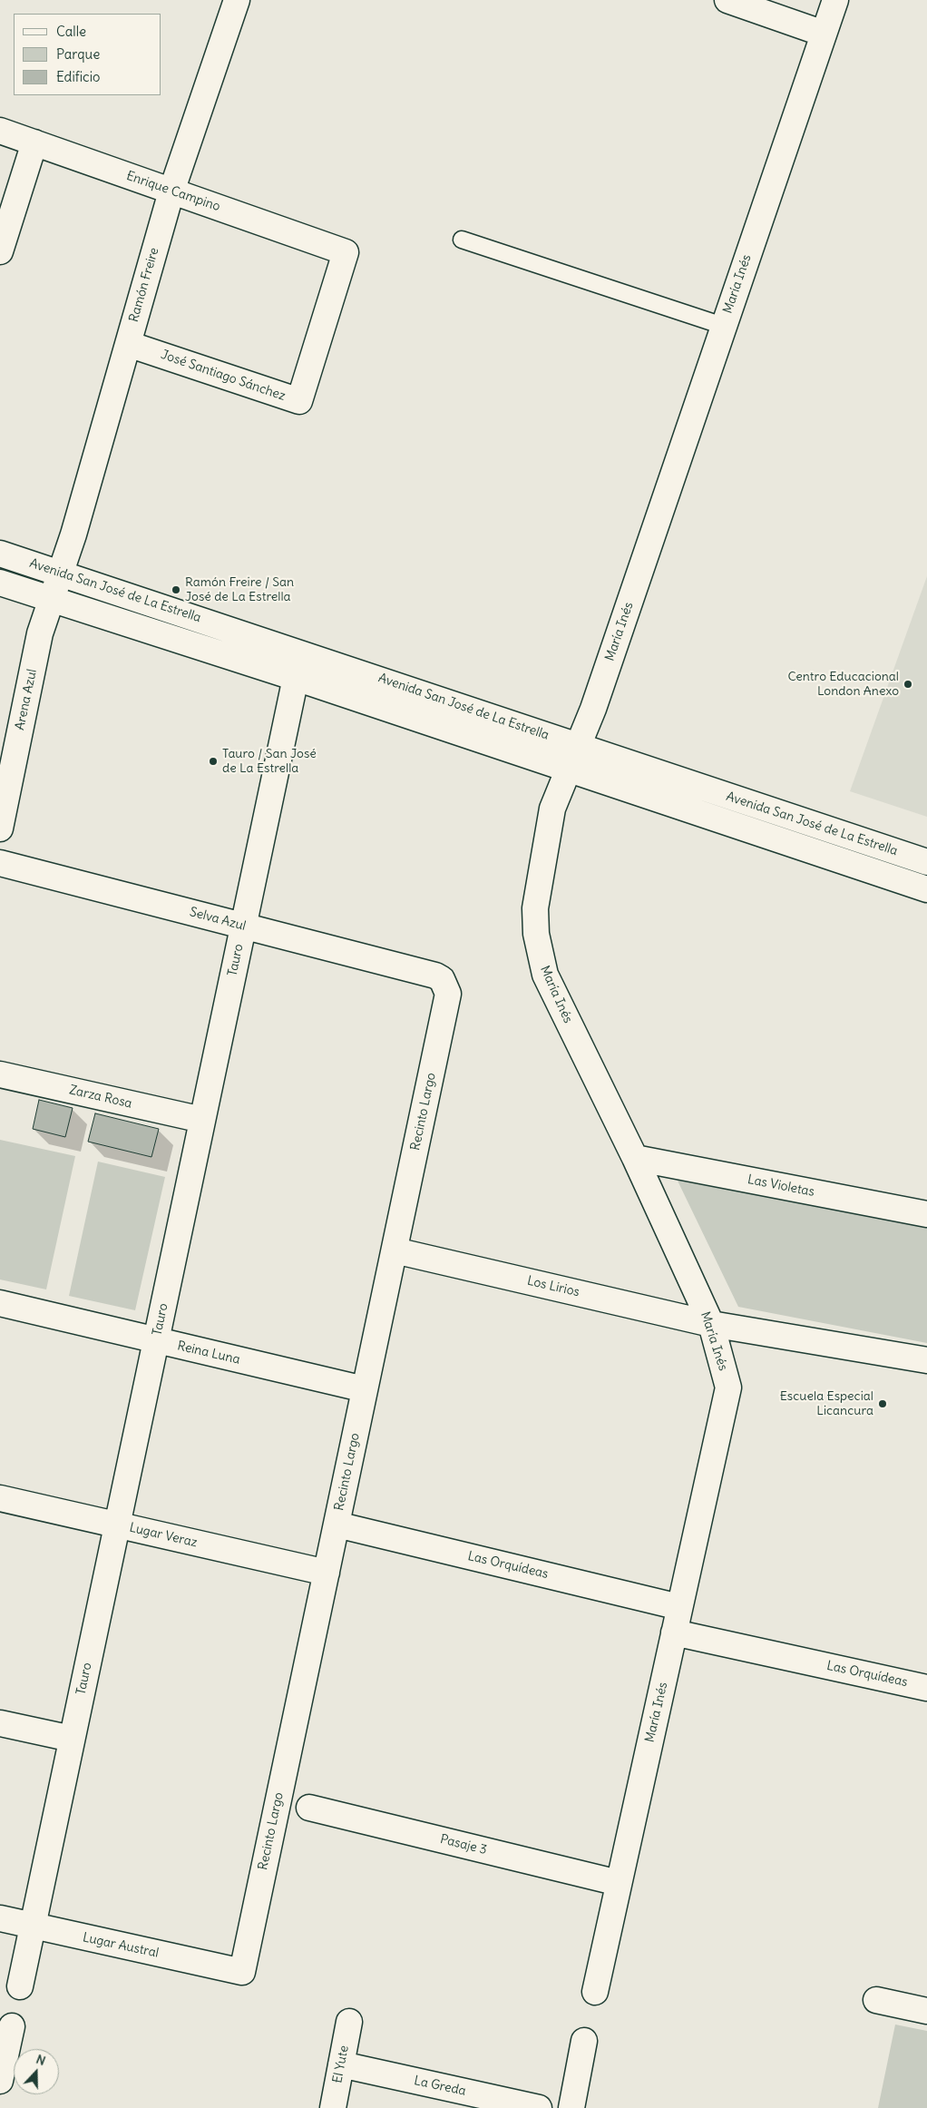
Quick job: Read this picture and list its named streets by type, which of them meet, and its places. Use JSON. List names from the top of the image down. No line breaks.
{"streets":{"street":["Enrique Campino","María Inés","Ramón Freire","José Santiago Sánchez","Avenida San José de La Estrella","Arena Azul","Selva Azul","Tauro","Zarza Rosa","Recinto Largo","Las Violetas","Los Lirios","Reina Luna","Lugar Veraz","Las Orquídeas","Pasaje 3","Lugar Austral","El Yute","La Greda"]},"crossings":[["Enrique Campino","Ramón Freire"],["Enrique Campino","José Santiago Sánchez"],["María Inés","Avenida San José de La Estrella"],["María Inés","Las Violetas"],["María Inés","Los Lirios"],["María Inés","Las Orquídeas"],["María Inés","Pasaje 3"],["Ramón Freire","José Santiago Sánchez"],["Ramón Freire","Avenida San José de La Estrella"],["Ramón Freire","Arena Azul"],["Avenida San José de La Estrella","Arena Azul"],["Avenida San José de La Estrella","Tauro"],["Selva Azul","Tauro"],["Selva Azul","Recinto Largo"],["Tauro","Zarza Rosa"],["Tauro","Reina Luna"],["Tauro","Lugar Veraz"],["Tauro","Lugar Austral"],["Recinto Largo","Los Lirios"],["Recinto Largo","Reina Luna"],["Recinto Largo","Lugar Veraz"],["Recinto Largo","Las Orquídeas"],["Recinto Largo","Lugar Austral"],["El Yute","La Greda"]],"places":["Ramón Freire / San José de La Estrella","Centro Educacional London Anexo","Tauro / San José de La Estrella","Escuela Especial Licancura"],"legend":["Calle","Parque","Edificio"],"north":"top"}
